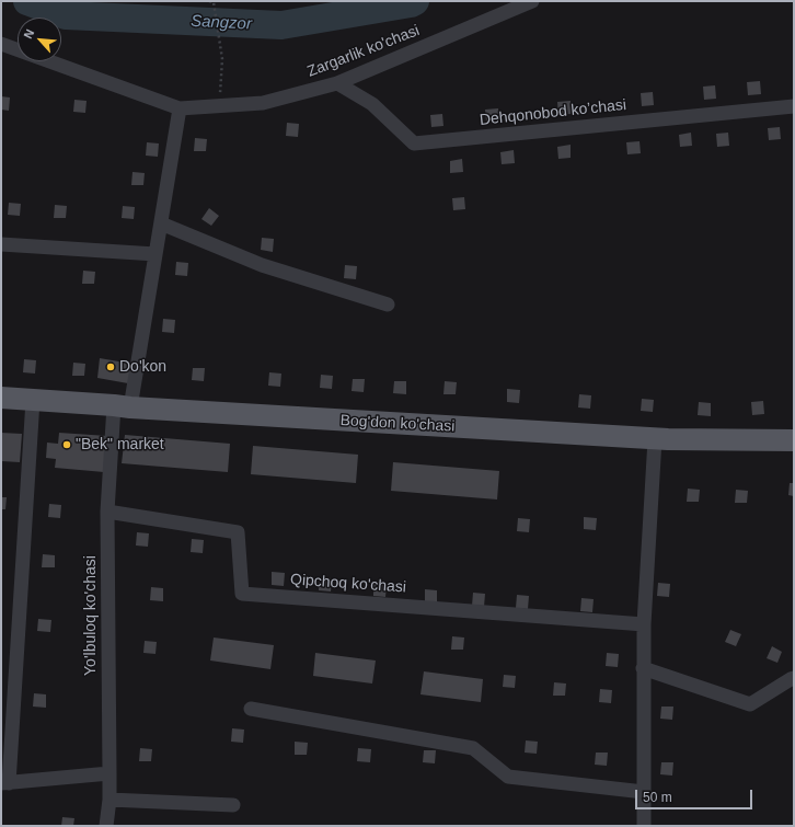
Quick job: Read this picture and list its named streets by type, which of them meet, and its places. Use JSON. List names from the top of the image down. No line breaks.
{"streets":{"main road":["Bog'don ko'chasi"],"street":["Zargarlik ko'chasi","Dehqonobod ko’chasi","Qipchoq ko'chasi","Yo'lbuloq ko'chasi"]},"crossings":[["Zargarlik ko'chasi","Dehqonobod ko’chasi"],["Zargarlik ko'chasi","Yo'lbuloq ko'chasi"],["Bog'don ko'chasi","Yo'lbuloq ko'chasi"],["Qipchoq ko'chasi","Yo'lbuloq ko'chasi"]],"water":["Sangzor"],"places":["Do'kon","\"Bek\" market"],"scale_bar":"50 m","north":"top left"}
